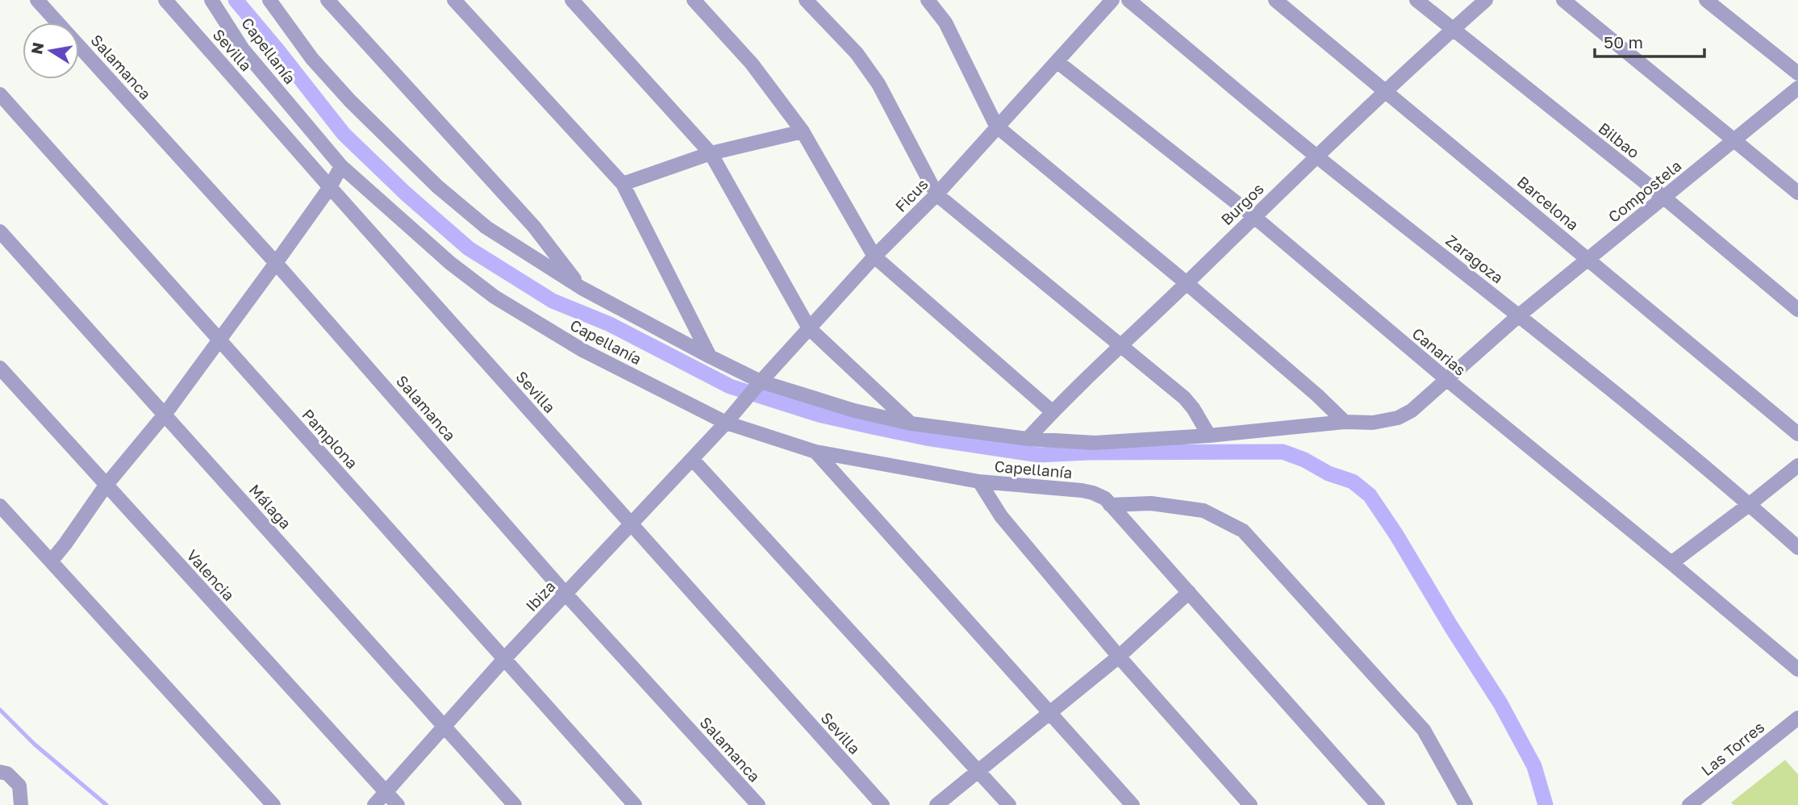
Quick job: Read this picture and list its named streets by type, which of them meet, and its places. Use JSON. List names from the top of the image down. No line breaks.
{"streets":{"street":["Sevilla","Capellanía","Salamanca","Bilbao","Compostela","Ficus","Barcelona","Burgos","Zaragoza","Canarias","Pamplona","Málaga","Valencia","Ibiza","Las Torres"]},"crossings":[["Sevilla","Ibiza"],["Capellanía","Compostela"],["Capellanía","Ficus"],["Capellanía","Burgos"],["Capellanía","Ibiza"],["Salamanca","Ibiza"],["Bilbao","Compostela"],["Bilbao","Burgos"],["Compostela","Barcelona"],["Compostela","Zaragoza"],["Compostela","Canarias"],["Ficus","Canarias"],["Ficus","Ibiza"],["Barcelona","Burgos"],["Burgos","Zaragoza"],["Burgos","Canarias"],["Pamplona","Ibiza"],["Málaga","Ibiza"],["Valencia","Ibiza"]],"scale_bar":"50 m","north":"left"}
